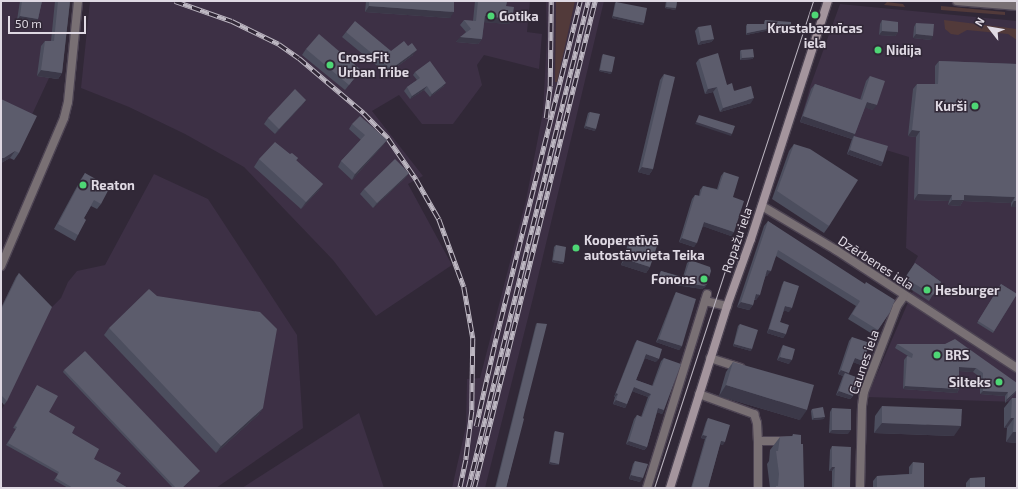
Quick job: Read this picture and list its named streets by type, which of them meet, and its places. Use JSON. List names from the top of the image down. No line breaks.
{"streets":{"street":["Ropažu iela","Dzērbenes iela","Caunes iela"]},"crossings":[["Ropažu iela","Dzērbenes iela"],["Dzērbenes iela","Caunes iela"]],"places":["Krustabaznīcas iela","Gotika","Nidija","CrossFit Urban Tribe","Kurši","Reaton","Kooperatīvā autostāvvieta Teika","Fonons","Hesburger","BRS","Silteks"],"scale_bar":"50 m","north":"top left"}
